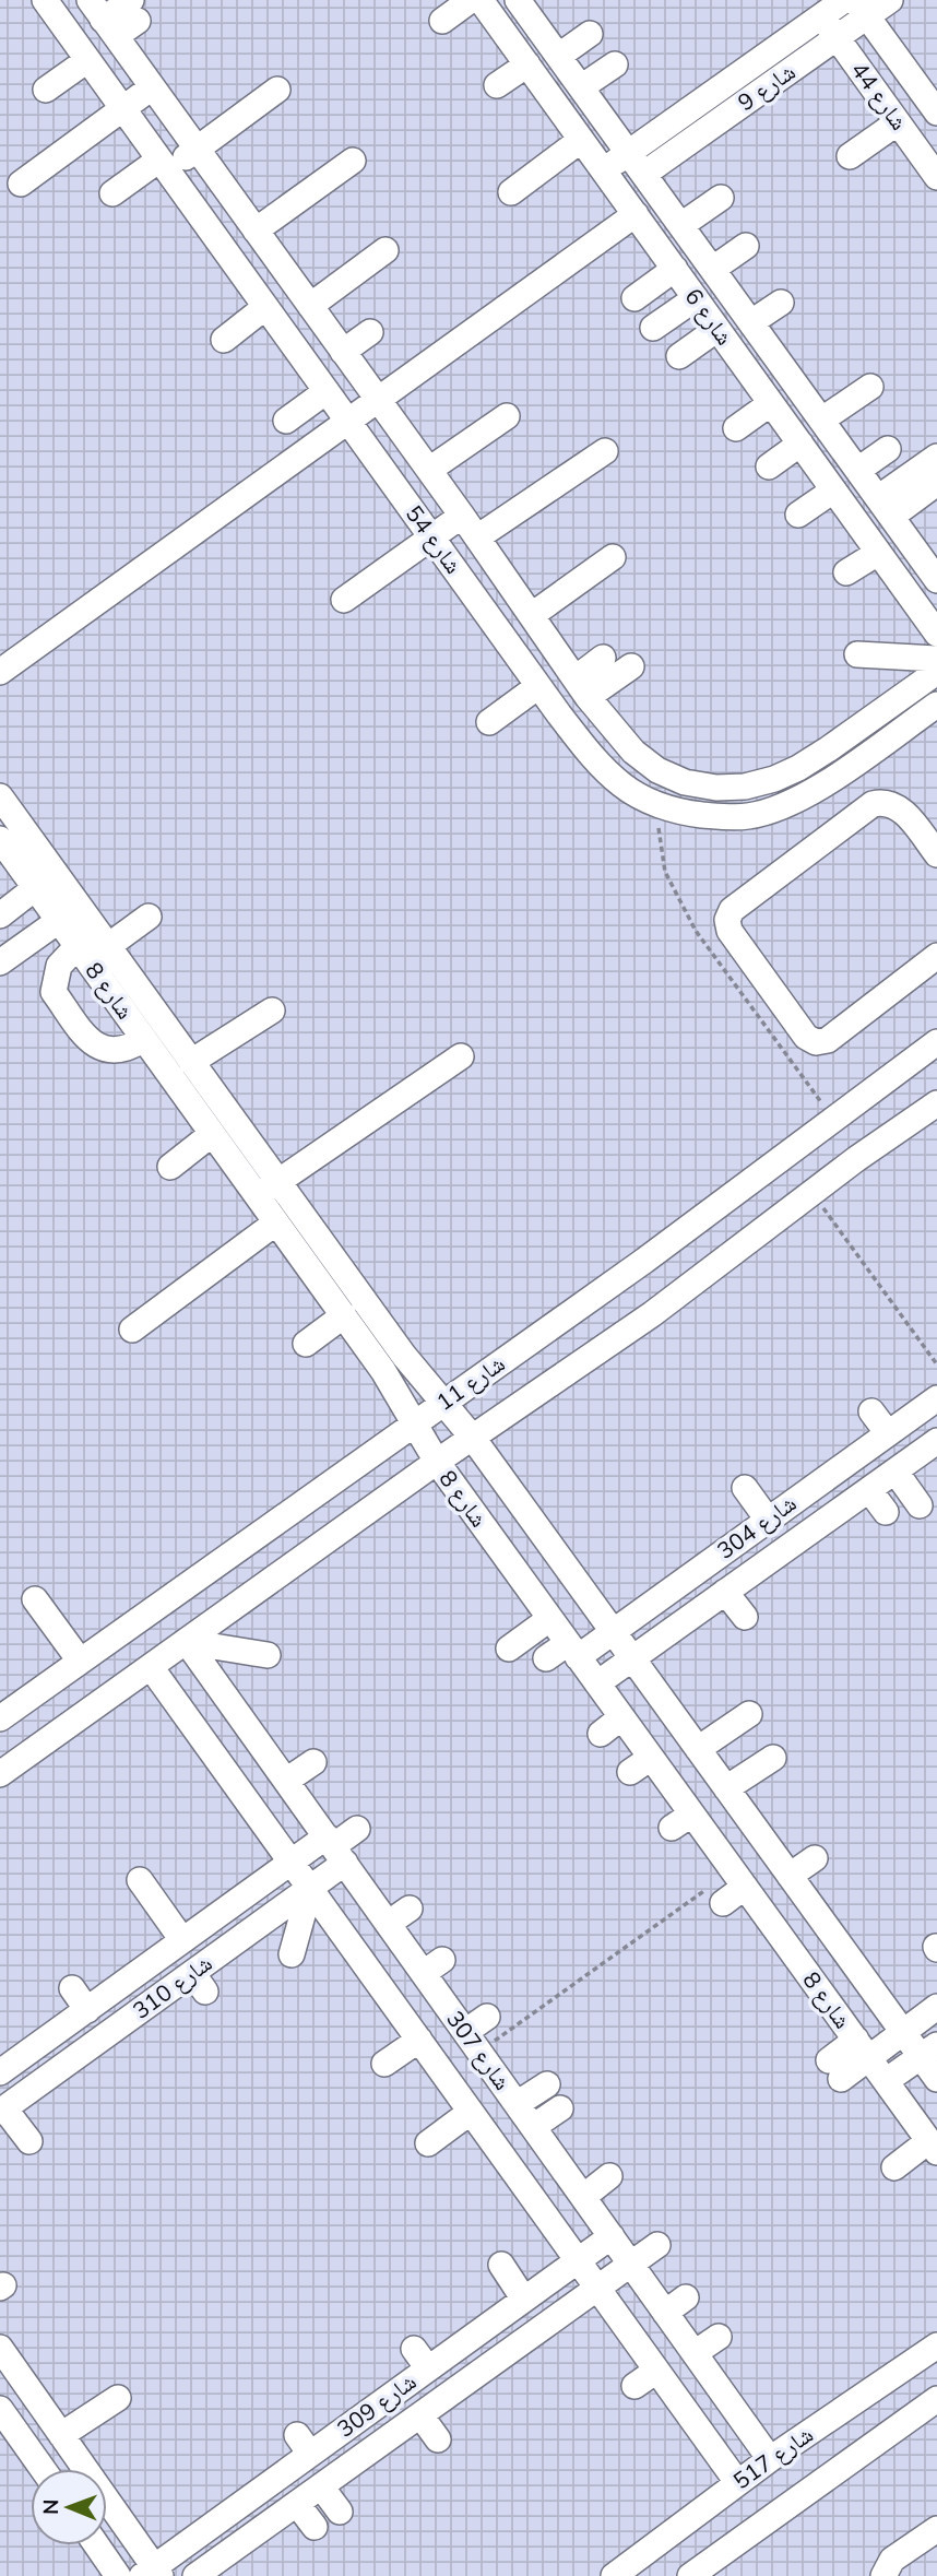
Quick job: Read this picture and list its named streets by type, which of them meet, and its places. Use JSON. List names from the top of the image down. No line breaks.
{"streets":{"street":["شارع 9","شارع 44","شارع 6","شارع 54","شارع 8","شارع 11","شارع 304","شارع 310","شارع 307","شارع 309","شارع 517"]},"crossings":[["شارع 9","شارع 44"],["شارع 9","شارع 6"],["شارع 8","شارع 11"],["شارع 8","شارع 304"],["شارع 11","شارع 307"],["شارع 310","شارع 307"],["شارع 307","شارع 309"],["شارع 307","شارع 517"]],"north":"left"}
